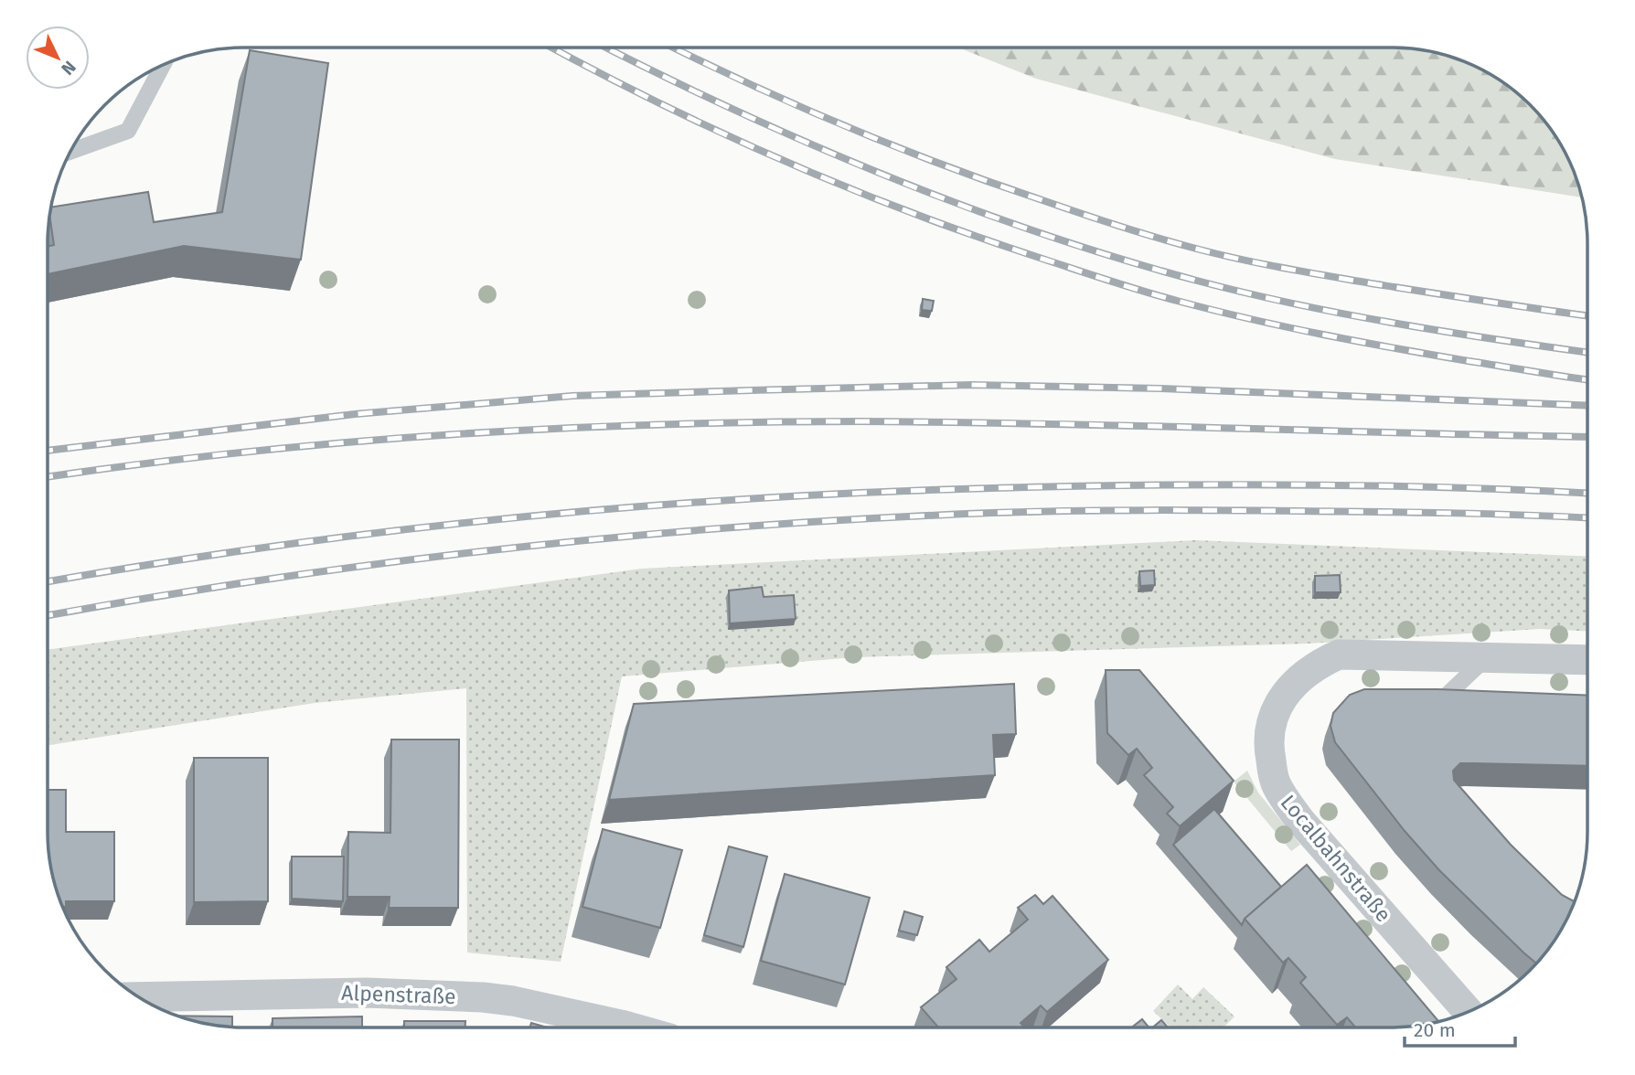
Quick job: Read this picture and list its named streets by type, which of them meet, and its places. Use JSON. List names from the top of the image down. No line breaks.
{"streets":{"street":["Localbahnstraße","Alpenstraße"]},"scale_bar":"20 m","north":"bottom right"}
